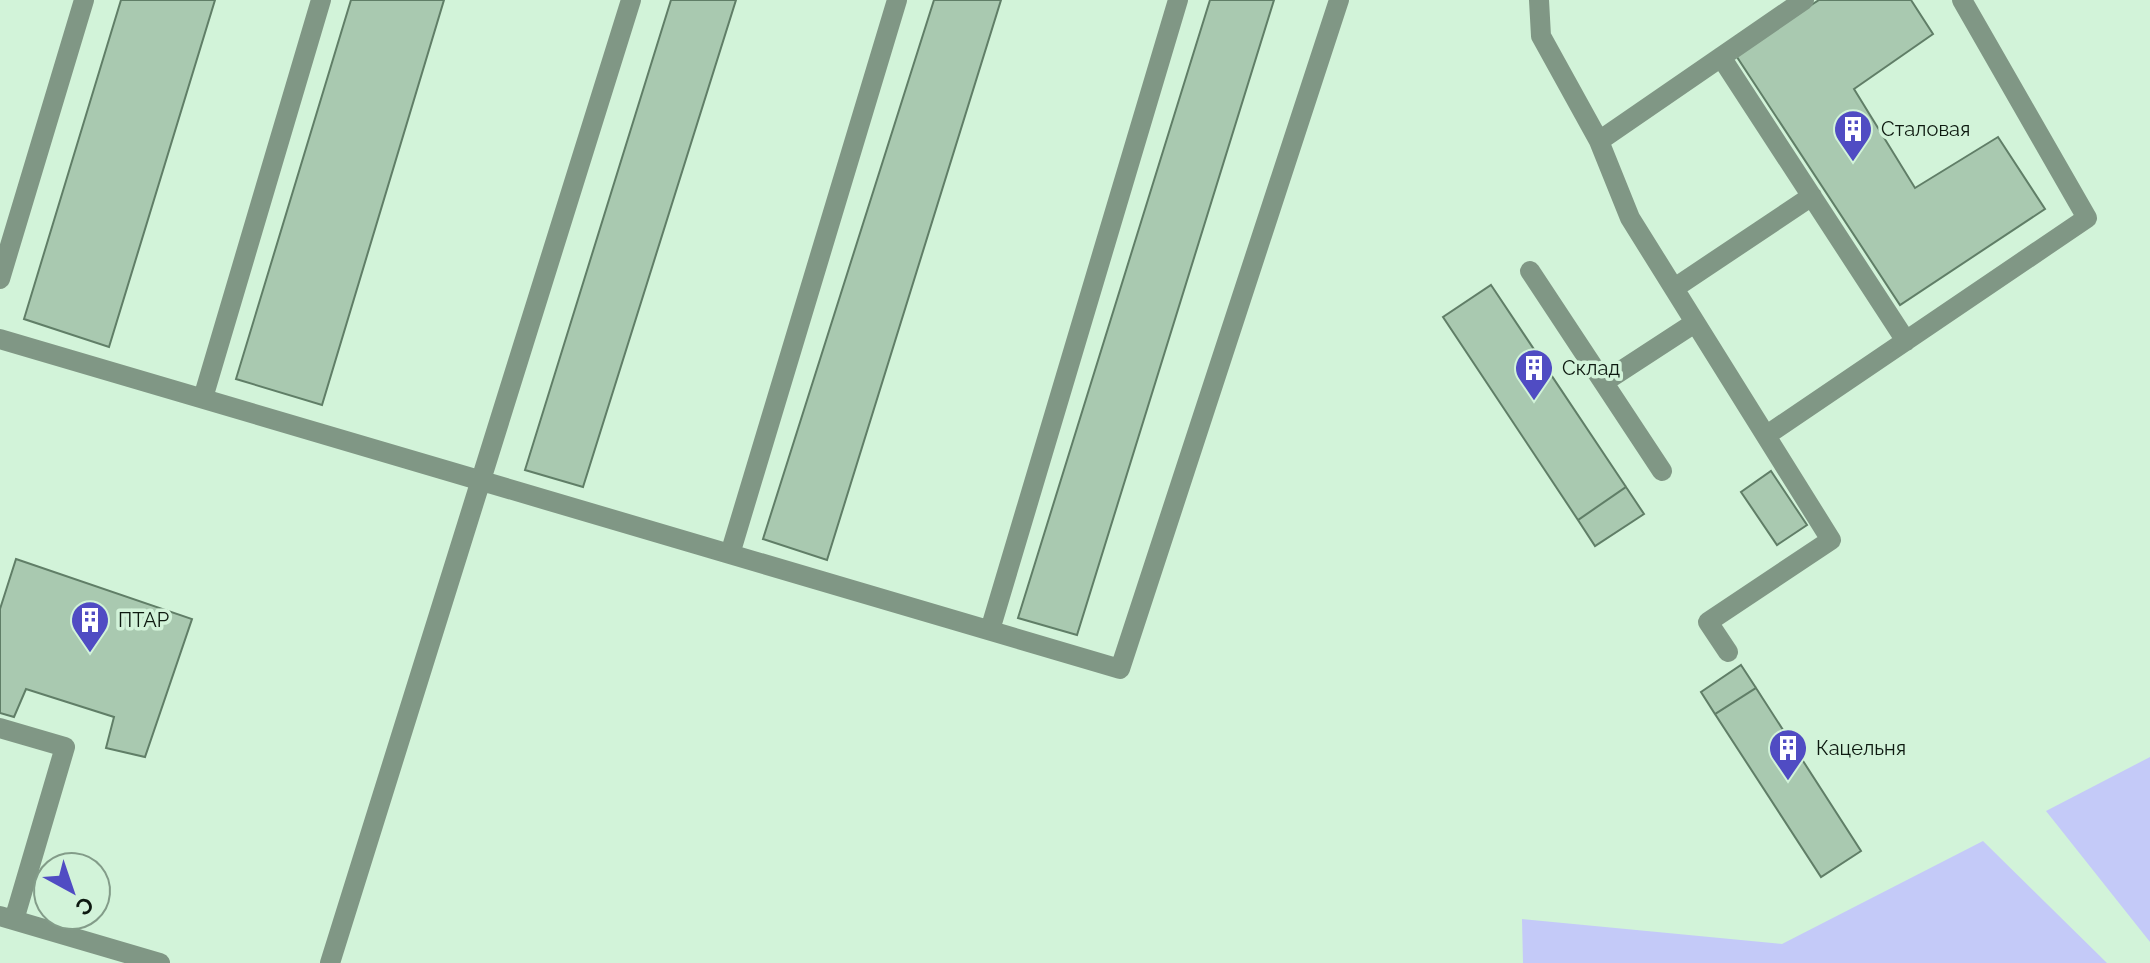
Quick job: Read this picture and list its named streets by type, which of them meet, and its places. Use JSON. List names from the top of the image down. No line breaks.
{"places":{"building":["Сталовая","Склад","ПТАР","Кацельня"]},"north":"bottom right"}
